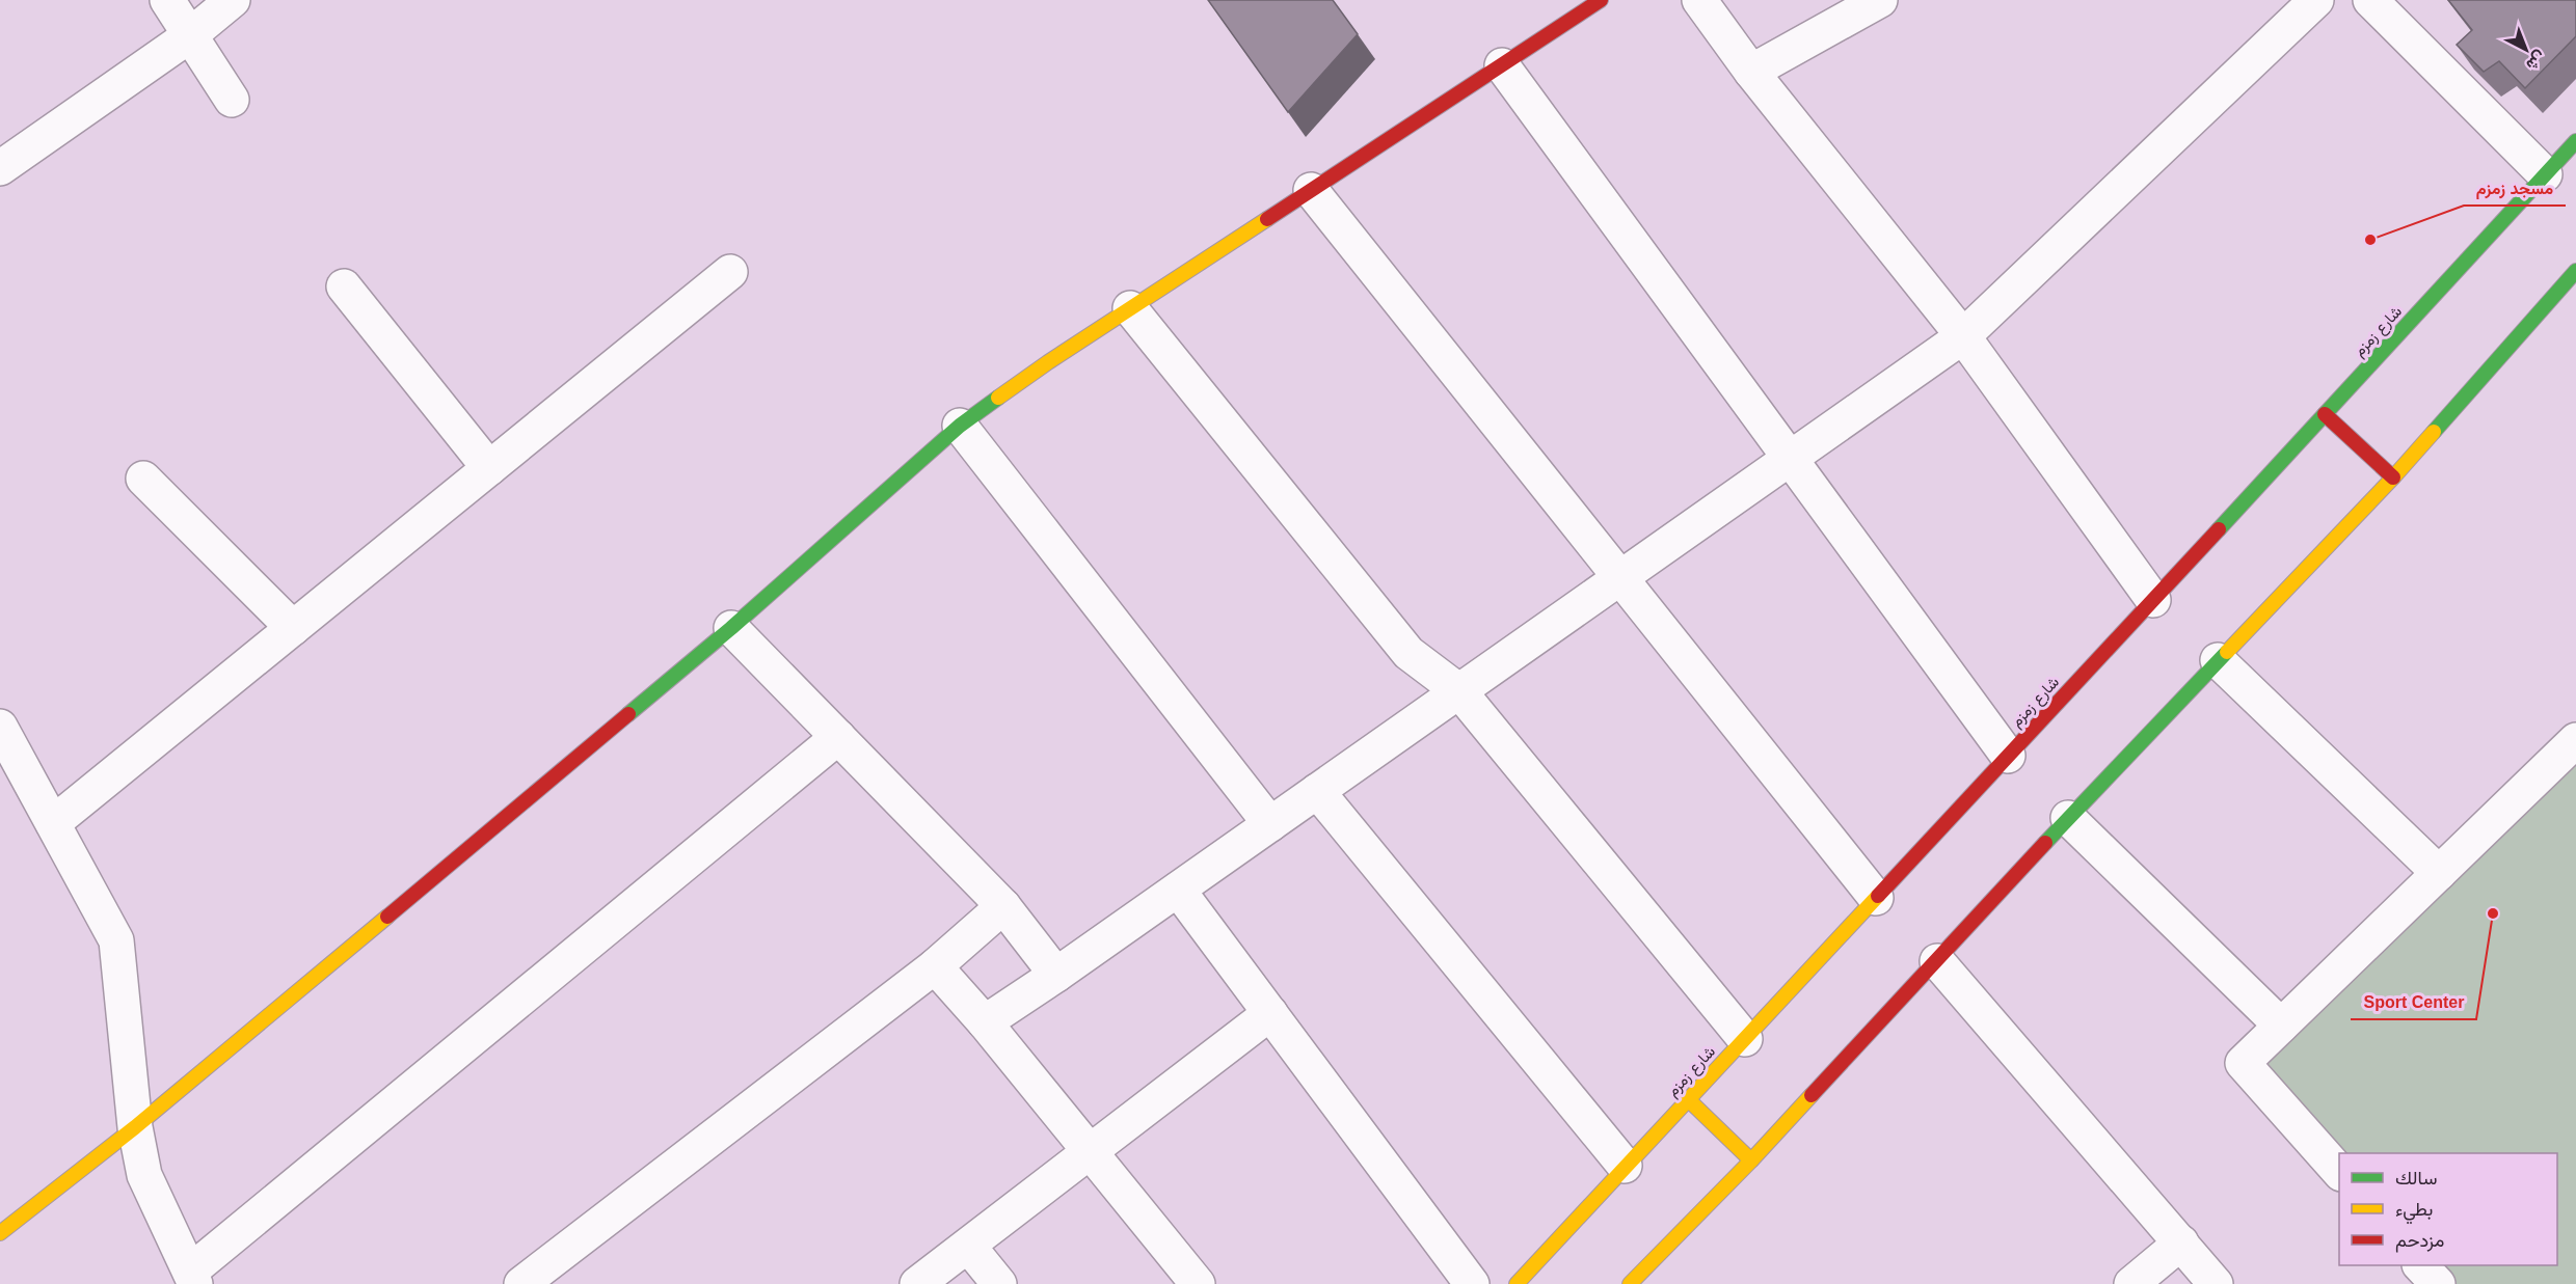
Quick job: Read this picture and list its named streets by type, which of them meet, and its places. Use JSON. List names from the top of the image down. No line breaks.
{"streets":{"main road":["شارع زمزم"]},"places":["مسجد زمزم","Sport Center"],"legend":["سالك","بطيء","مزدحم"],"north":"bottom right"}
